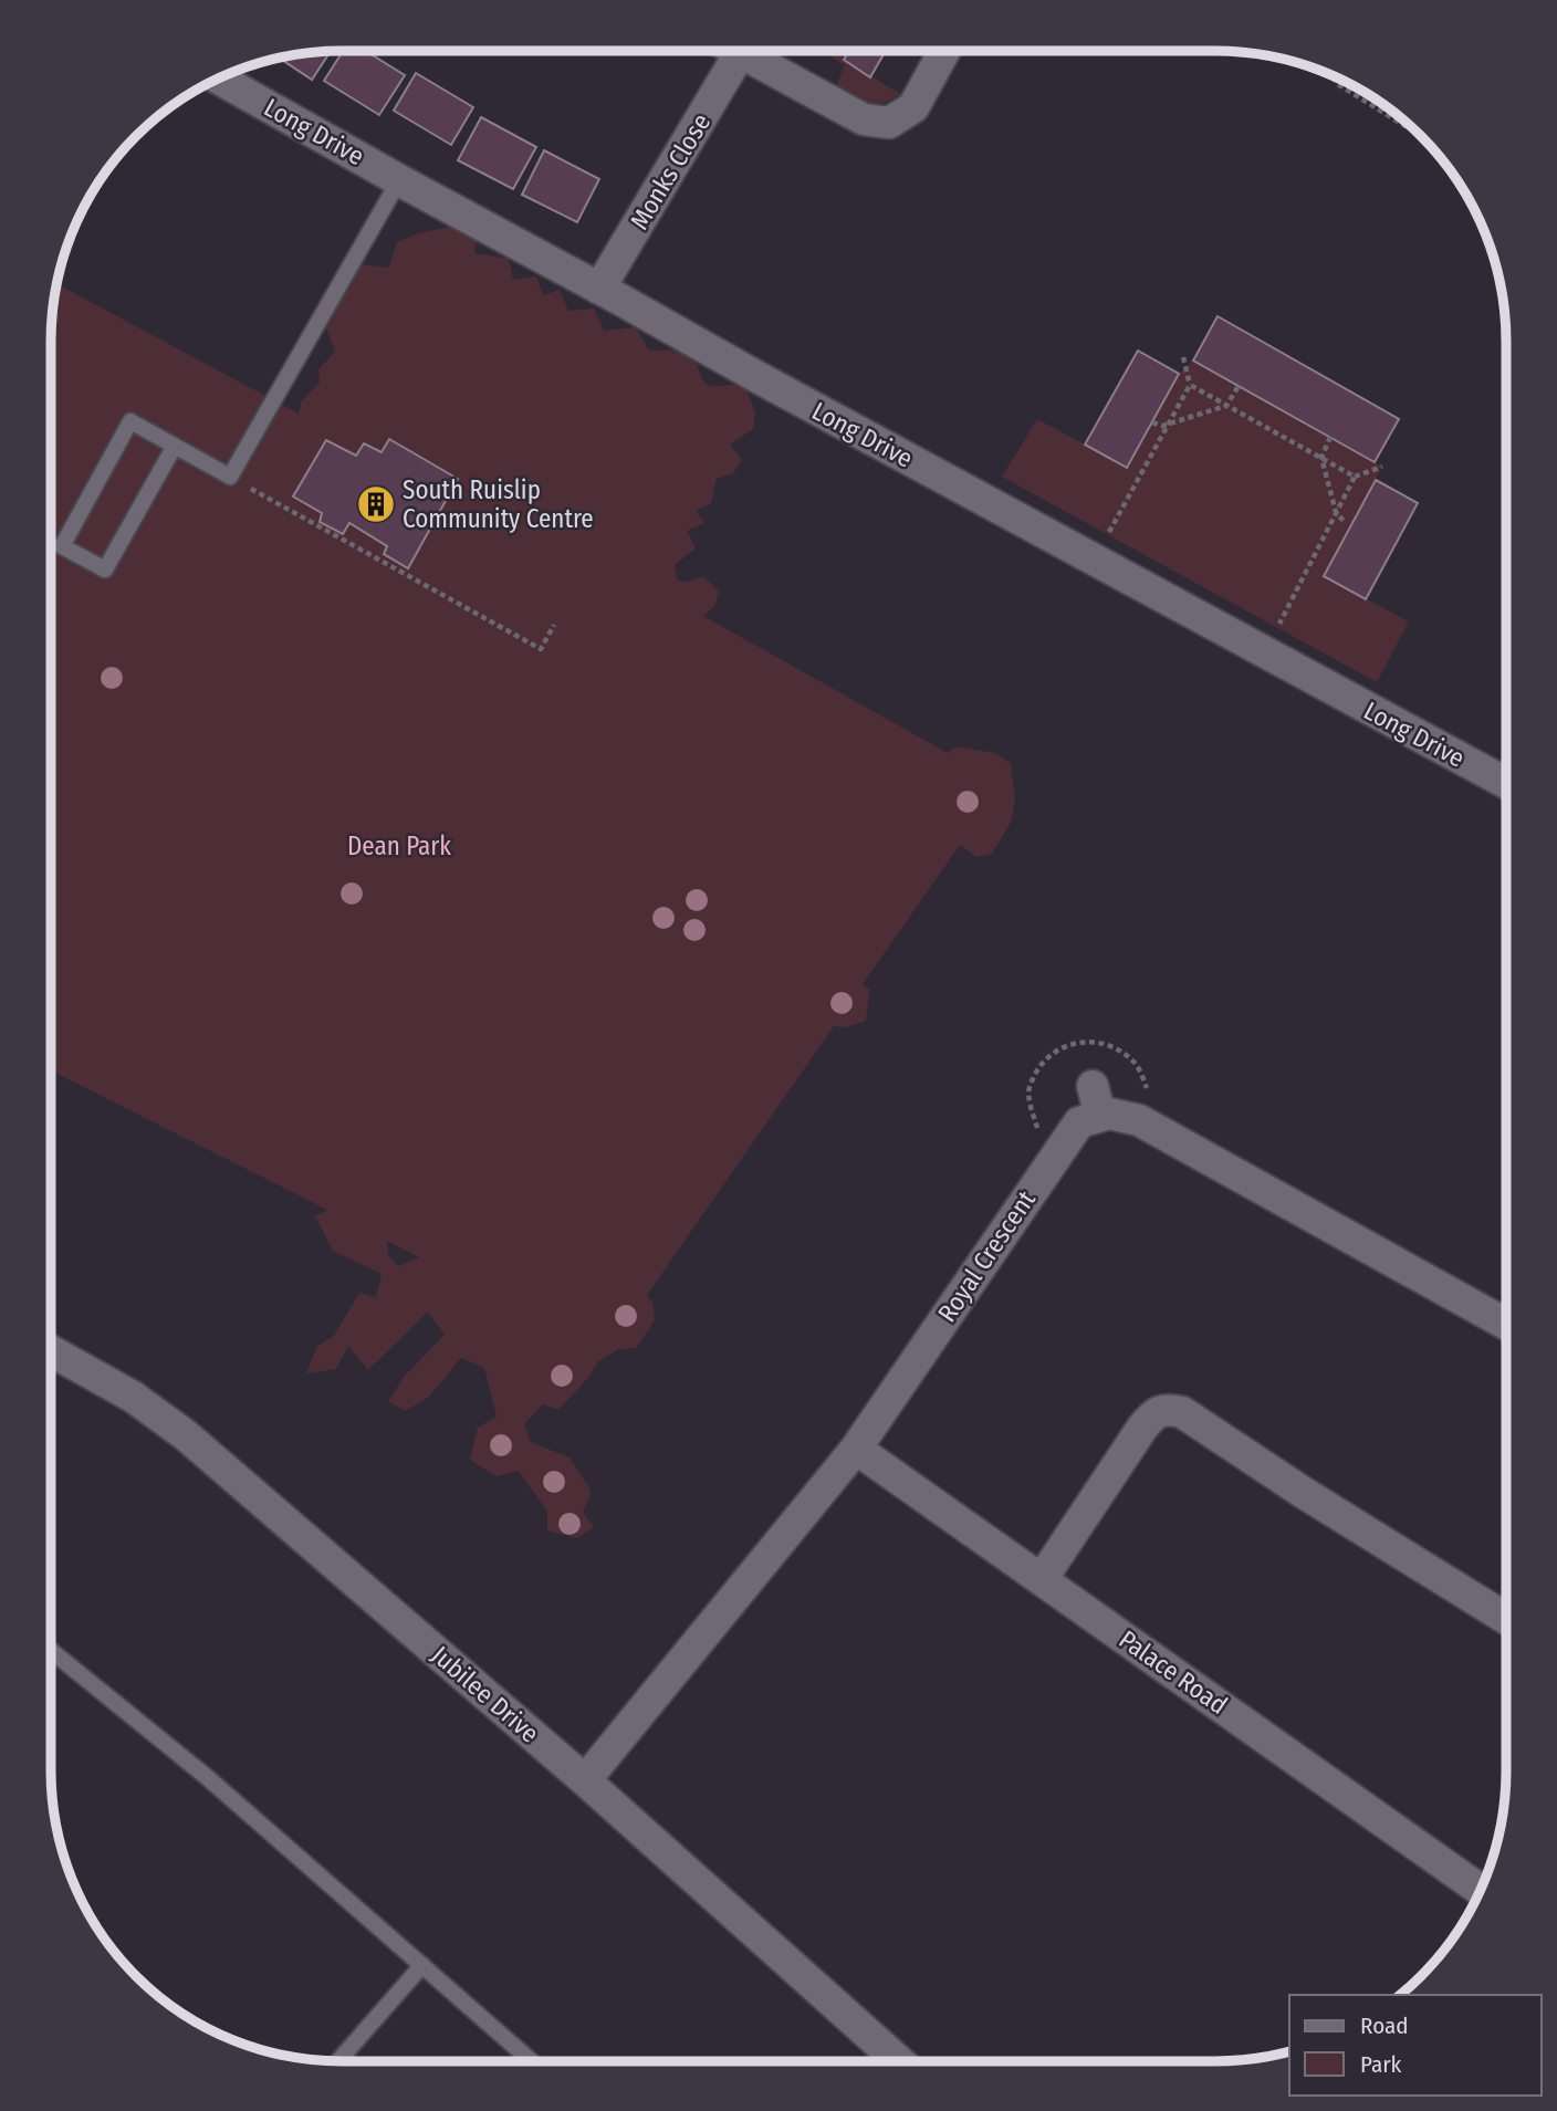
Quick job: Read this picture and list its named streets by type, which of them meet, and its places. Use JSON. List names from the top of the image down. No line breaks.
{"streets":{"street":["Long Drive","Monks Close","Royal Crescent","Palace Road","Jubilee Drive"]},"crossings":[["Long Drive","Monks Close"],["Royal Crescent","Palace Road"],["Royal Crescent","Jubilee Drive"]],"parks":["Dean Park"],"places":{"building":["South Ruislip Community Centre"]},"legend":["Road","Park"]}
